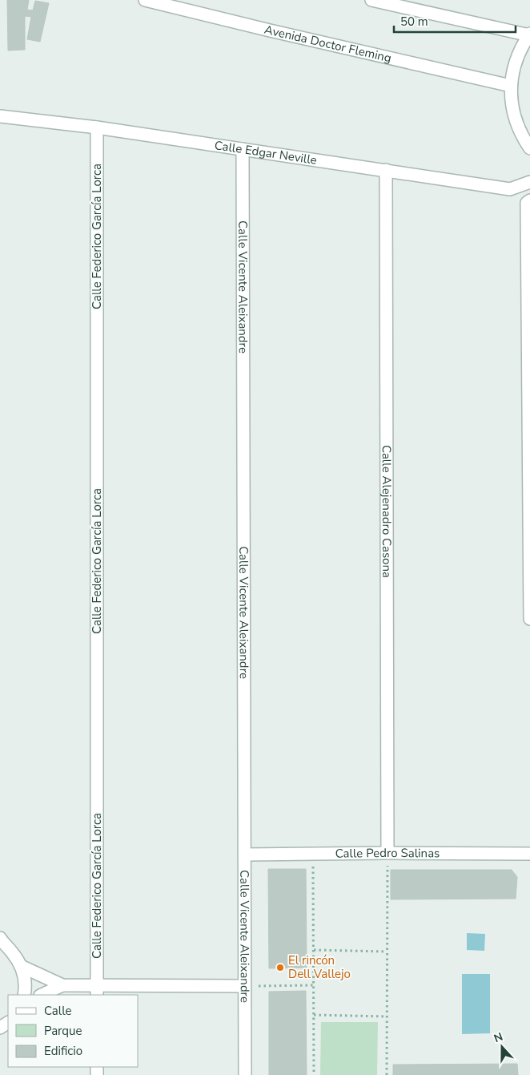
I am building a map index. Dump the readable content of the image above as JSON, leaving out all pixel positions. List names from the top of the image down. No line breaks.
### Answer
{"streets":{"street":["Avenida Doctor Fleming","Calle Edgar Neville","Calle Federico García Lorca","Calle Vicente Aleixandre","Calle Alejenadro Casona","Calle Pedro Salinas"]},"crossings":[["Calle Edgar Neville","Calle Federico García Lorca"],["Calle Edgar Neville","Calle Vicente Aleixandre"],["Calle Edgar Neville","Calle Alejenadro Casona"],["Calle Vicente Aleixandre","Calle Pedro Salinas"],["Calle Alejenadro Casona","Calle Pedro Salinas"]],"places":["El rincón Dell Vallejo"],"legend":["Calle","Parque","Edificio"],"scale_bar":"50 m","north":"top"}
